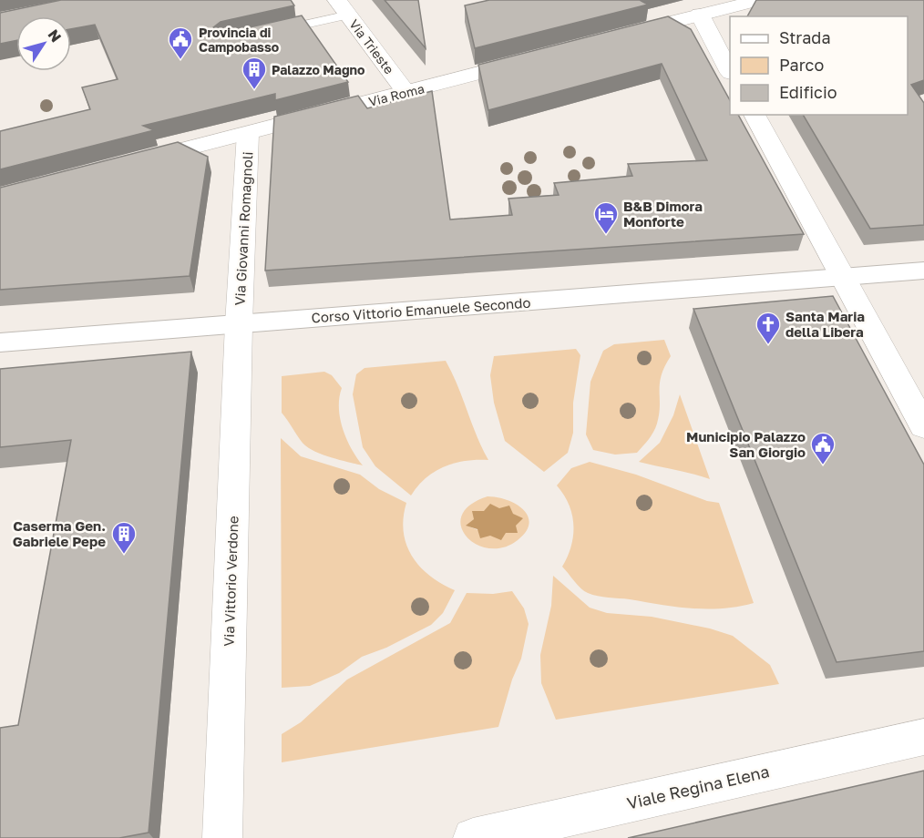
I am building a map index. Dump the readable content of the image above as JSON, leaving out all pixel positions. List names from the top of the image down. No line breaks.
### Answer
{"streets":{"street":["Via Trieste","Via Roma","Via Giovanni Romagnoli","Corso Vittorio Emanuele Secondo","Via Vittorio Verdone","Viale Regina Elena"]},"crossings":[["Via Trieste","Via Roma"],["Via Roma","Via Giovanni Romagnoli"],["Via Giovanni Romagnoli","Corso Vittorio Emanuele Secondo"],["Via Giovanni Romagnoli","Via Vittorio Verdone"],["Corso Vittorio Emanuele Secondo","Via Vittorio Verdone"]],"places":{"public building":["Provincia di Campobasso","Municipio Palazzo San Giorgio"],"building":["Palazzo Magno","Caserma Gen. Gabriele Pepe"],"hotel":["B&B Dimora Monforte"],"church":["Santa Maria della Libera"]},"legend":["Strada","Parco","Edificio"],"north":"top right"}
